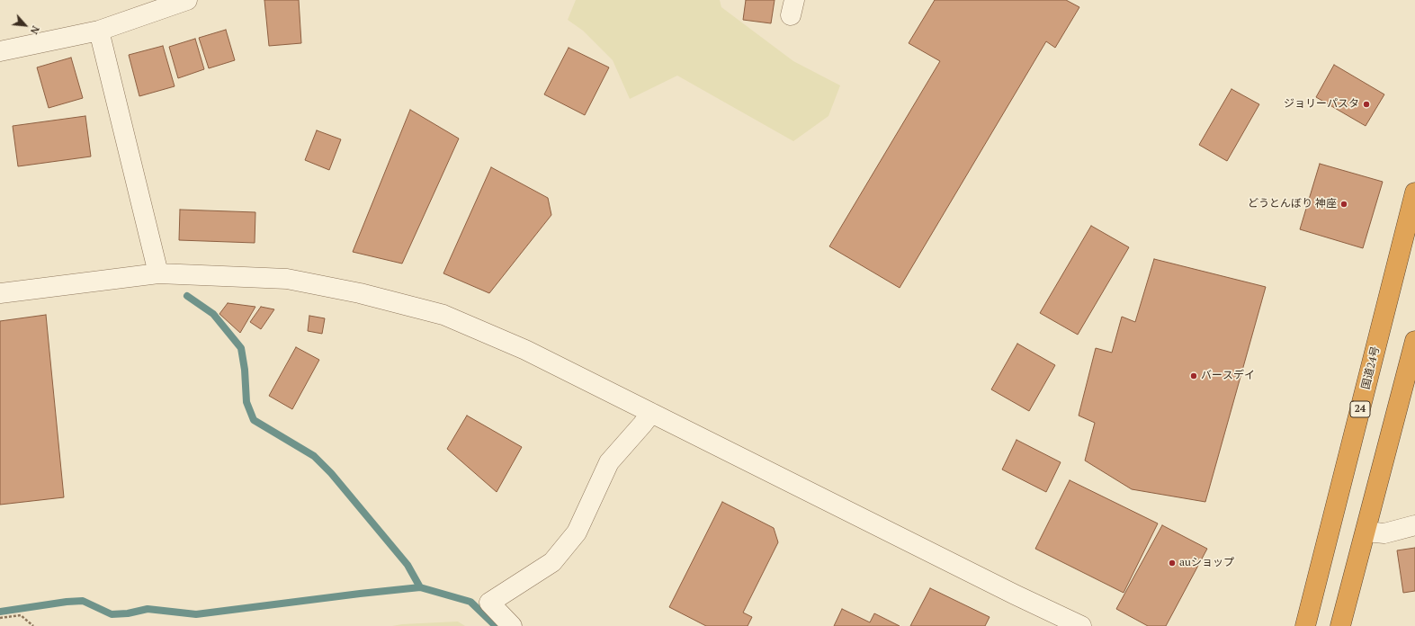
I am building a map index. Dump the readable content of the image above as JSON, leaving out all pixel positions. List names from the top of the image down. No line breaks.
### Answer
{"streets":{"highway":["国道24号","24"]},"places":["ジョリーパスタ","どうとんぼり 神座","バースデイ","auショップ"],"north":"bottom right"}
